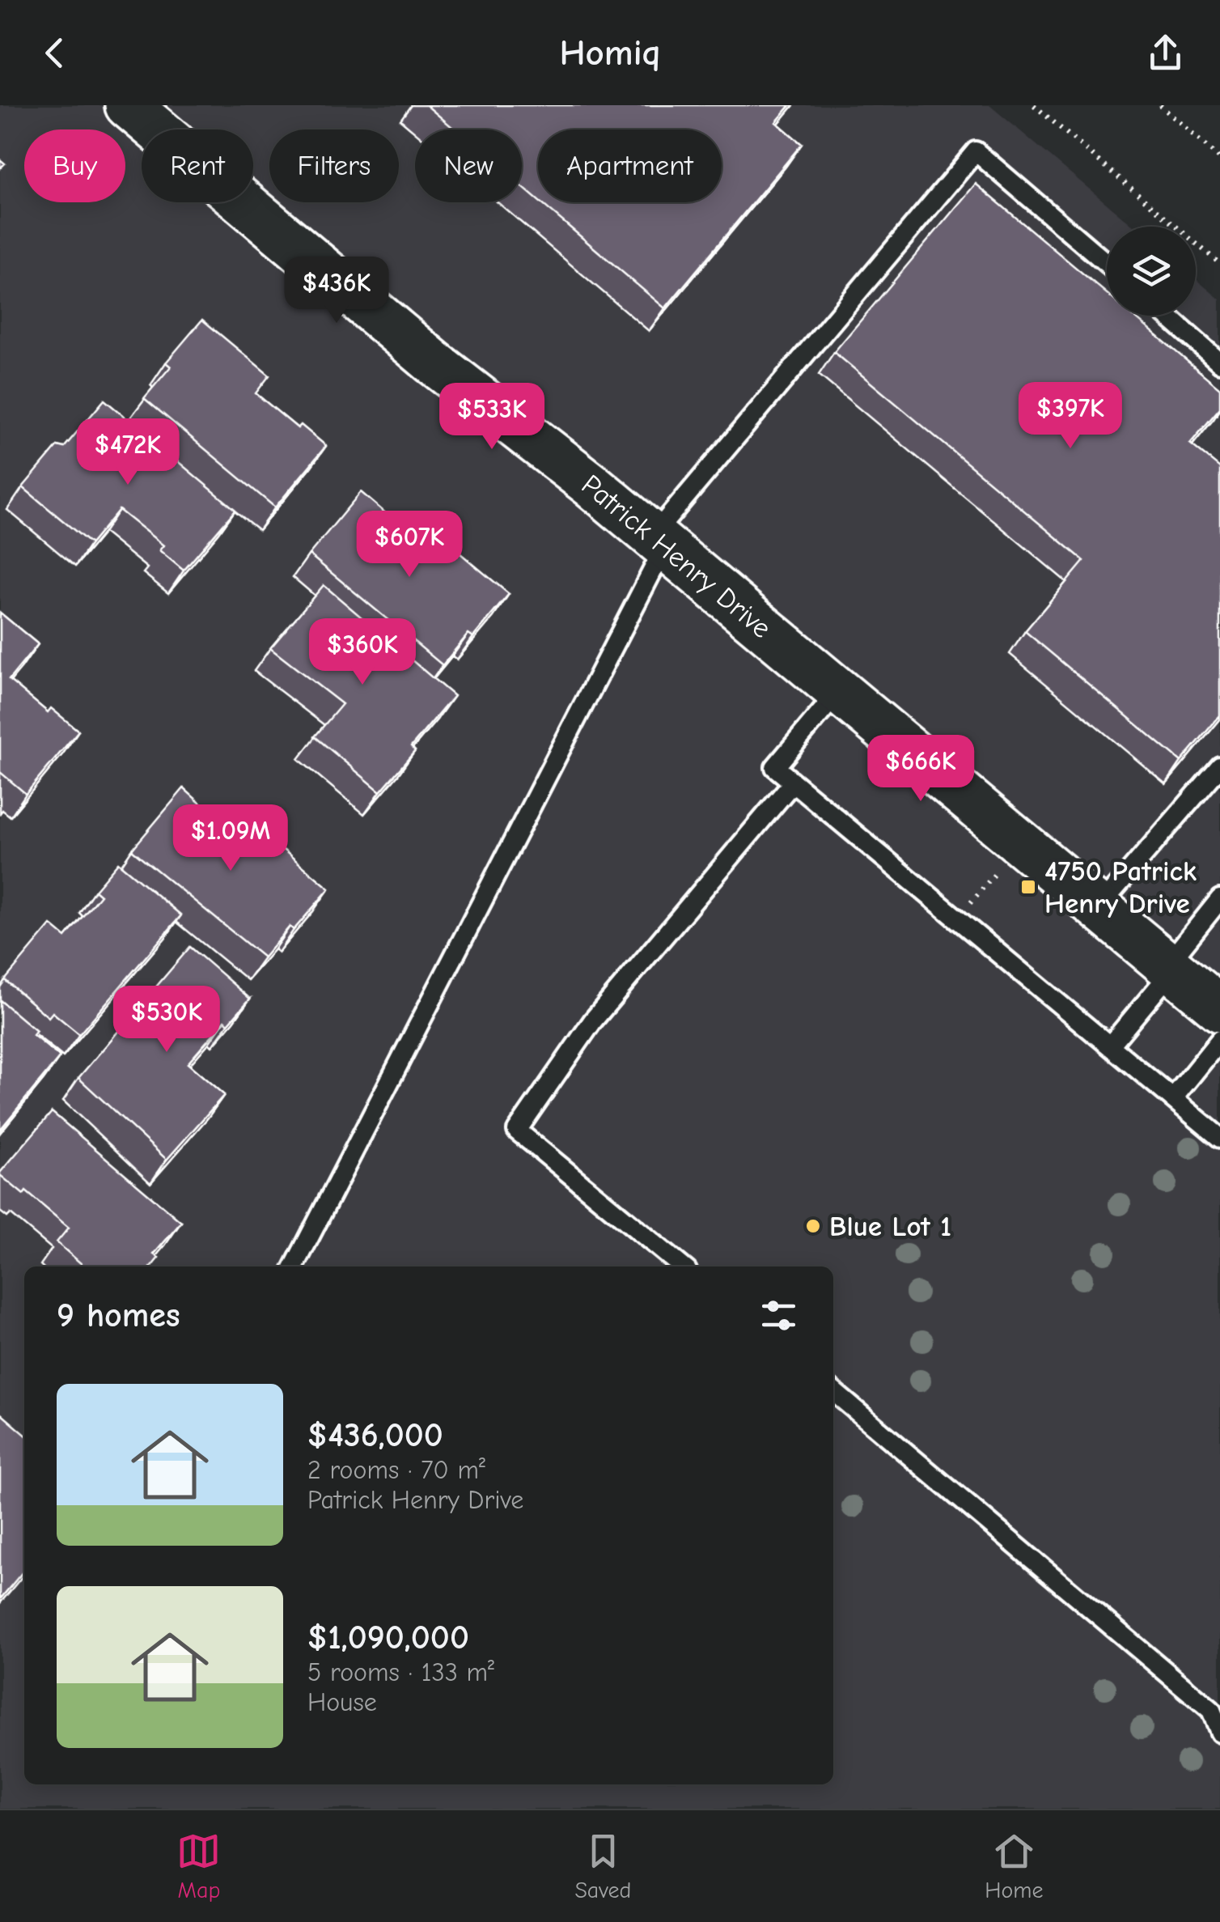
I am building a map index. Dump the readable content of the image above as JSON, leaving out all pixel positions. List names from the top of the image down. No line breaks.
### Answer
{"streets":{"street":["Patrick Henry Drive"]},"places":{"transit":["4750 Patrick Henry Drive"],"other":["Blue Lot 1"]},"page":{"header":"Homiq","chip":["Buy","Rent","Filters","New","Apartment"],"price":["$436K","$397K","$533K","$472K","$607K","$360K","$666K","$1.09M","$530K"],"heading":"9 homes","list":[{"name":"$436,000","note":"2 rooms · 70 m² · Patrick Henry Drive"},{"name":"$1,090,000","note":"5 rooms · 133 m² · House"}],"tabs":["Map","Saved","Home"]}}
